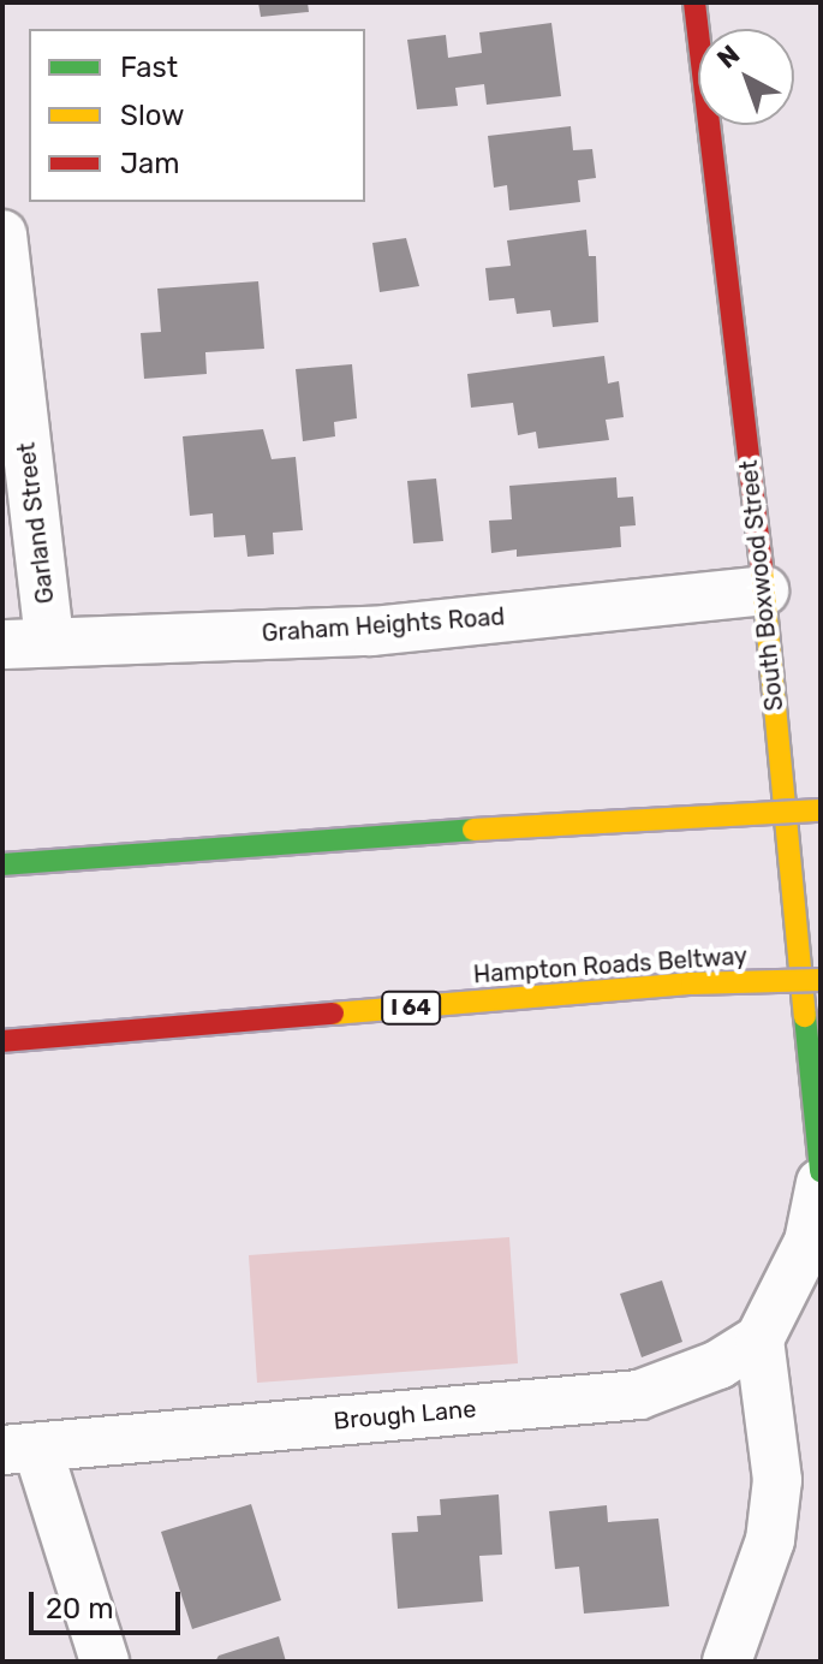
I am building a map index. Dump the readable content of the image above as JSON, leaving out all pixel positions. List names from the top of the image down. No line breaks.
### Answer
{"streets":{"main road":["South Boxwood Street","Hampton Roads Beltway","I 64"],"street":["Garland Street","Graham Heights Road","Brough Lane"]},"crossings":[["Garland Street","Graham Heights Road"],["South Boxwood Street","Graham Heights Road"]],"legend":["Fast","Slow","Jam"],"scale_bar":"20 m","north":"top left"}
